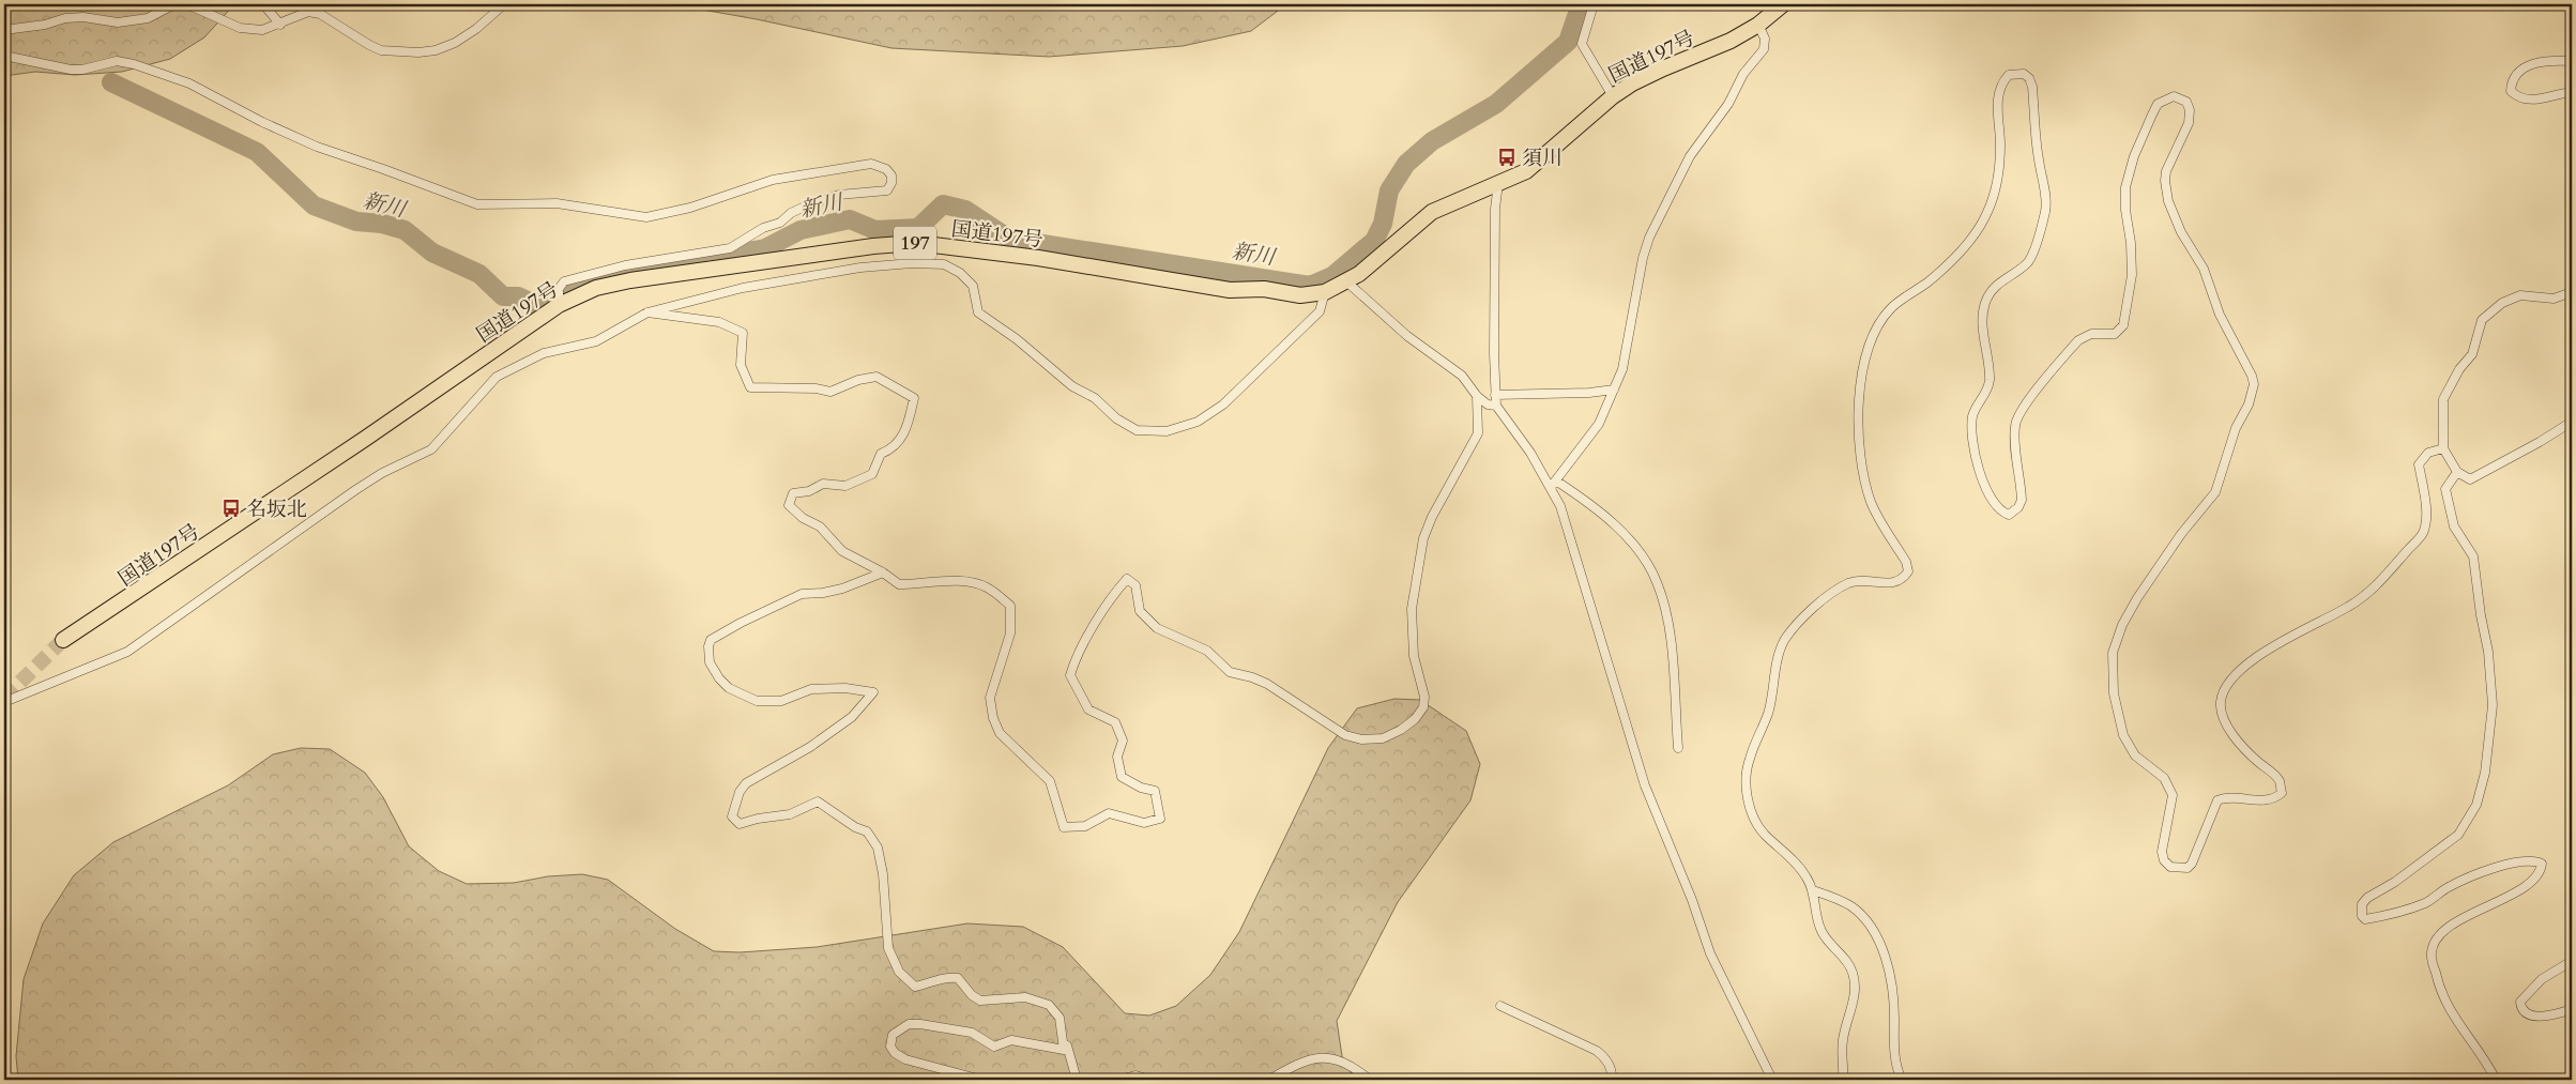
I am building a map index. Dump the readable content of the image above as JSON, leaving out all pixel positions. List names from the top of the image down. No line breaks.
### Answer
{"streets":{"highway":["国道197号","197"]},"water":["新川"],"places":{"bus stop":["須川","名坂北"]}}
